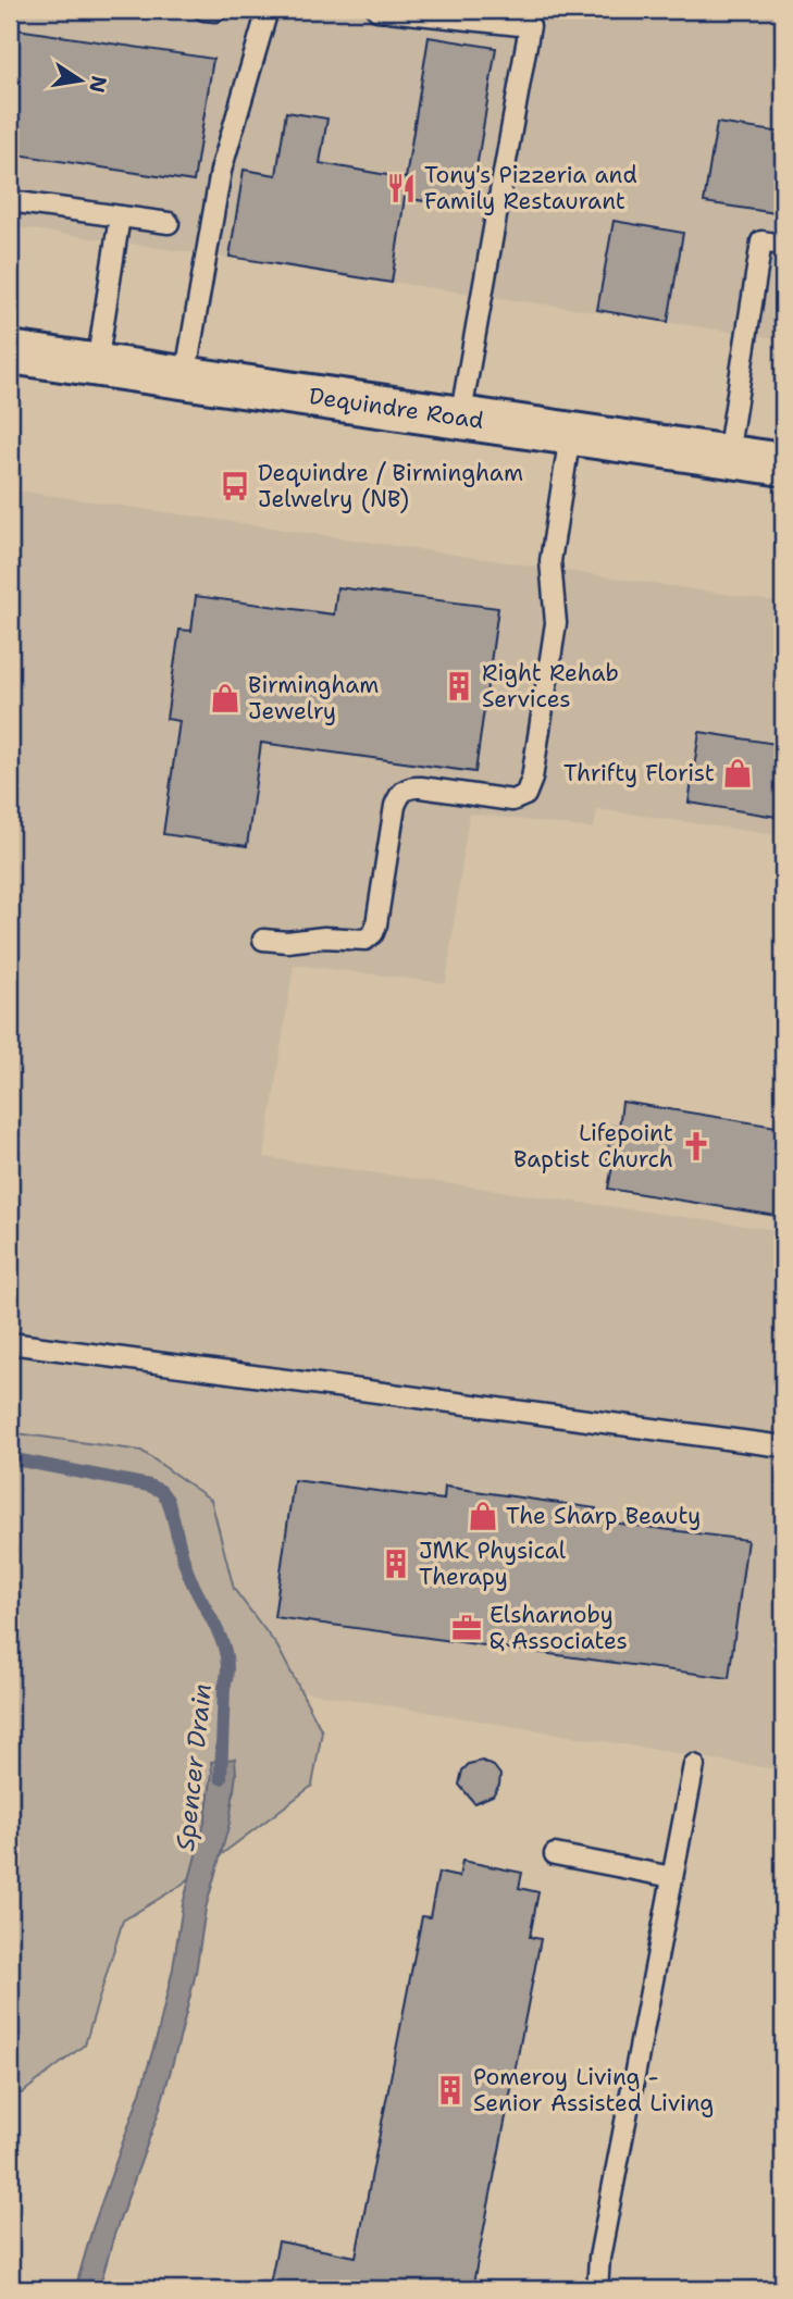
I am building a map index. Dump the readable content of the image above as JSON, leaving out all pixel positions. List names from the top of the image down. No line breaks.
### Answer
{"streets":{"main road":["Dequindre Road"]},"water":["Spencer Drain"],"places":{"restaurant":["Tony's Pizzeria and Family Restaurant"],"bus stop":["Dequindre / Birmingham Jelwelry (NB)"],"building":["Right Rehab Services","JMK Physical Therapy","Pomeroy Living - Senior Assisted Living"],"shop":["Birmingham Jewelry","Thrifty Florist","The Sharp Beauty"],"church":["Lifepoint Baptist Church"],"office":["Elsharnoby & Associates"]},"north":"right"}
